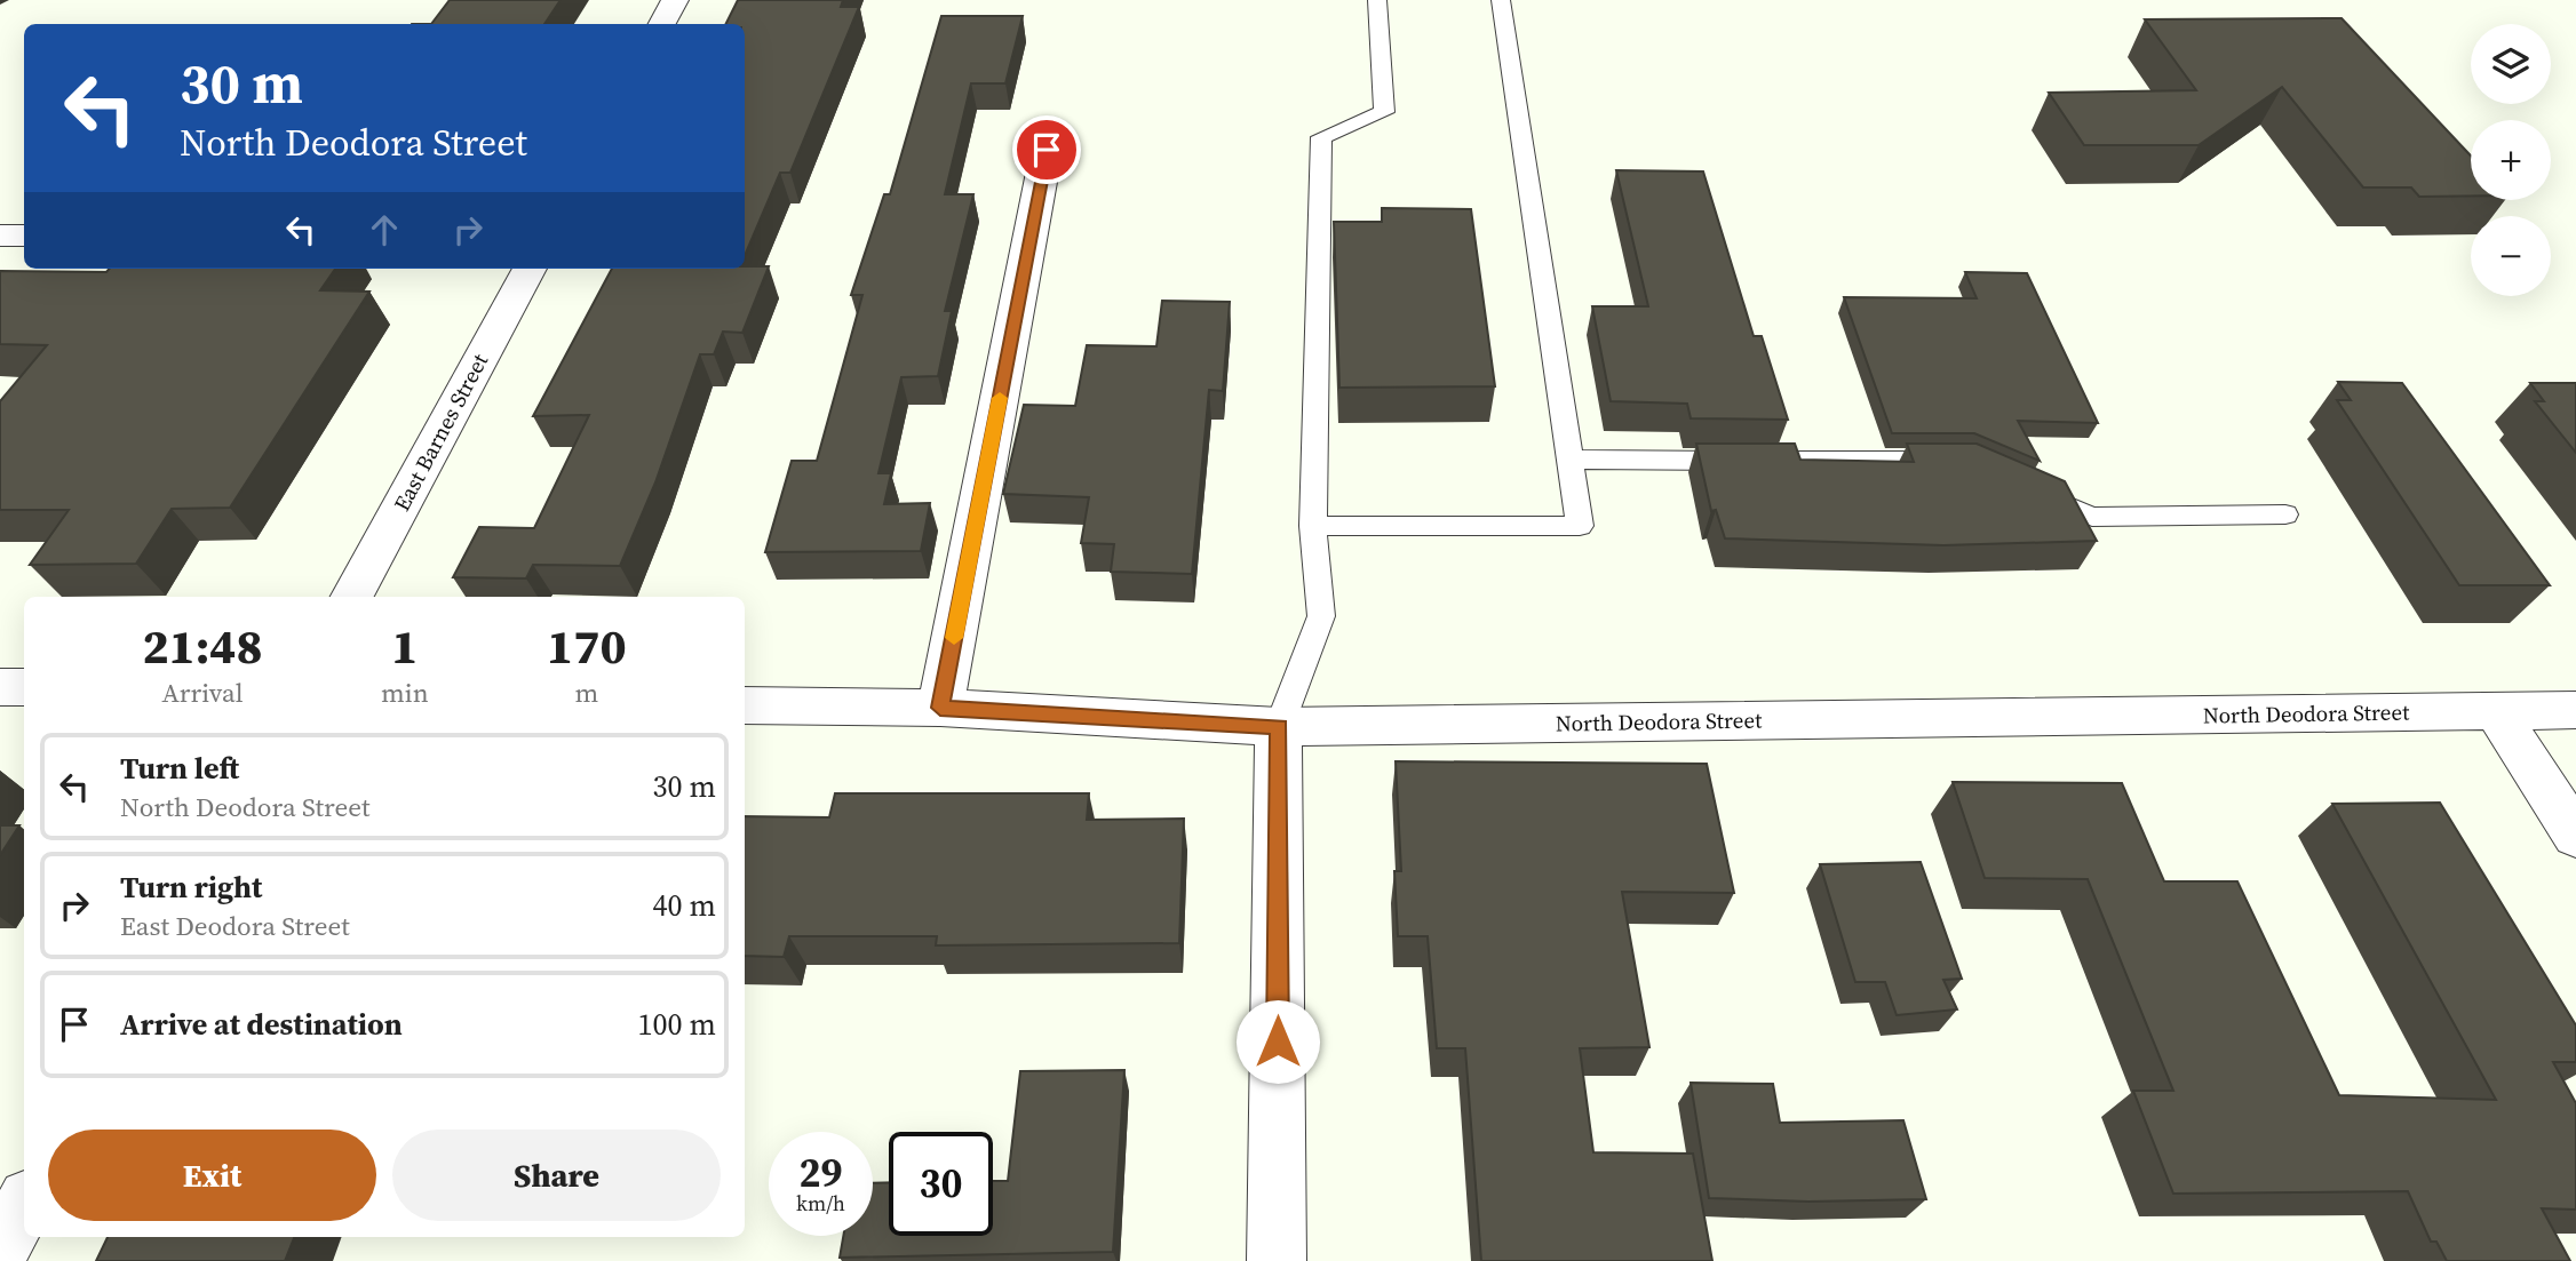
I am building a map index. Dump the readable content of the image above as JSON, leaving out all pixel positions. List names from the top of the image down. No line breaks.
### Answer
{"streets":{"street":["East Barnes Street","North Deodora Street"]},"page":{"map_buttons":["+","−"],"turn":["30 m","North Deodora Street"],"eta":["21:48","Arrival","1","min","170","m"],"list":[{"name":"Turn left","note":"North Deodora Street","value":"30 m"},{"name":"Turn right","note":"East Deodora Street","value":"40 m"},{"name":"Arrive at destination","value":"100 m"}],"buttons":["Exit","Share"],"speed":"29 km/h","limit":"30"}}
